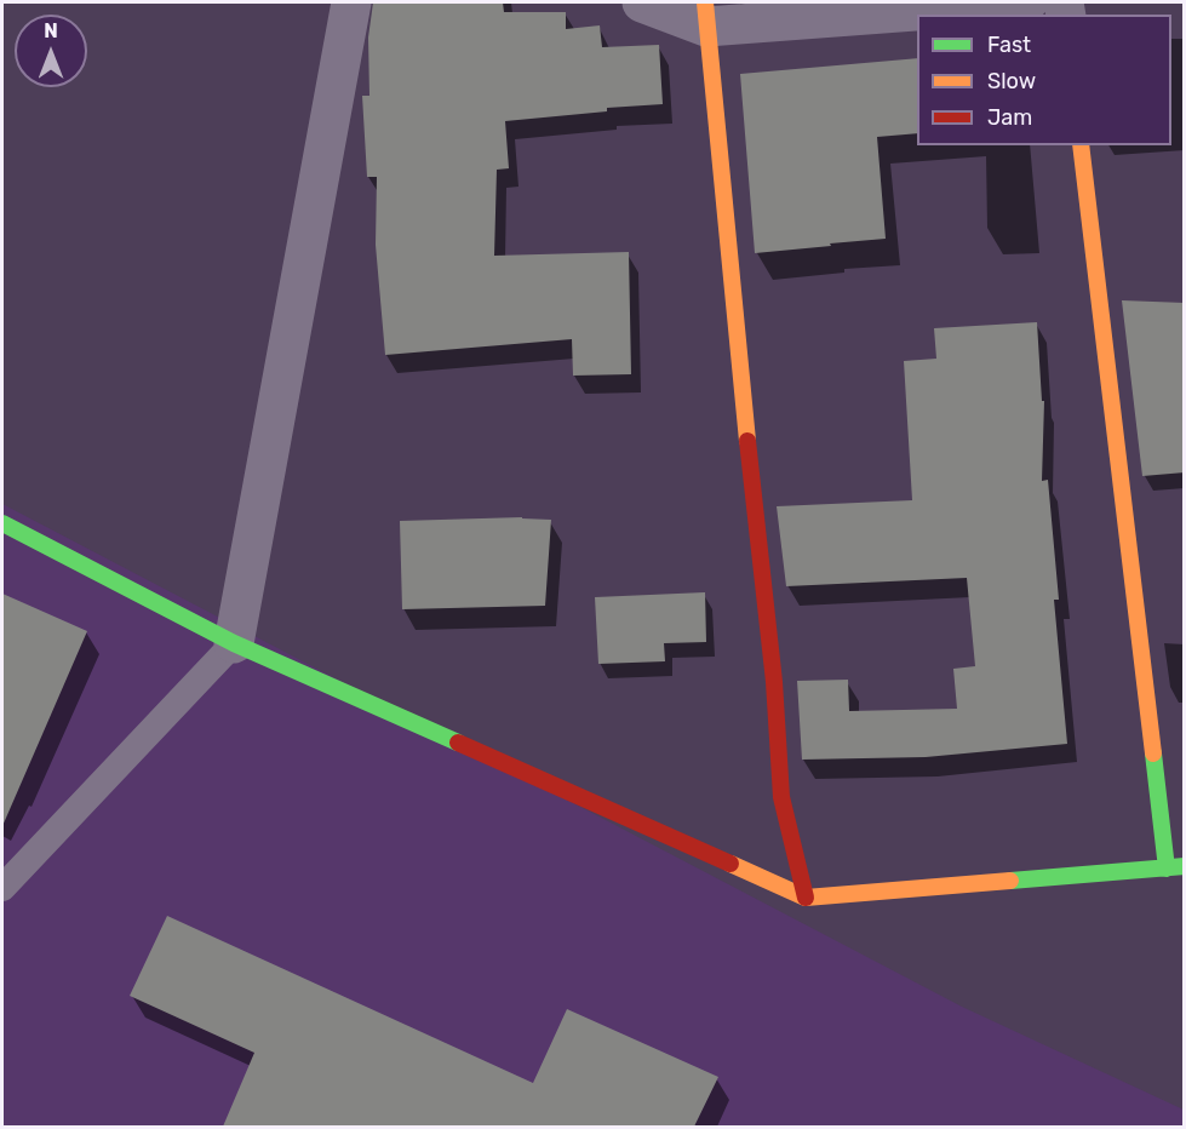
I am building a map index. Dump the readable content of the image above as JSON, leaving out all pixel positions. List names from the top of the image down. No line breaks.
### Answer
{"legend":["Fast","Slow","Jam"],"north":"top"}
